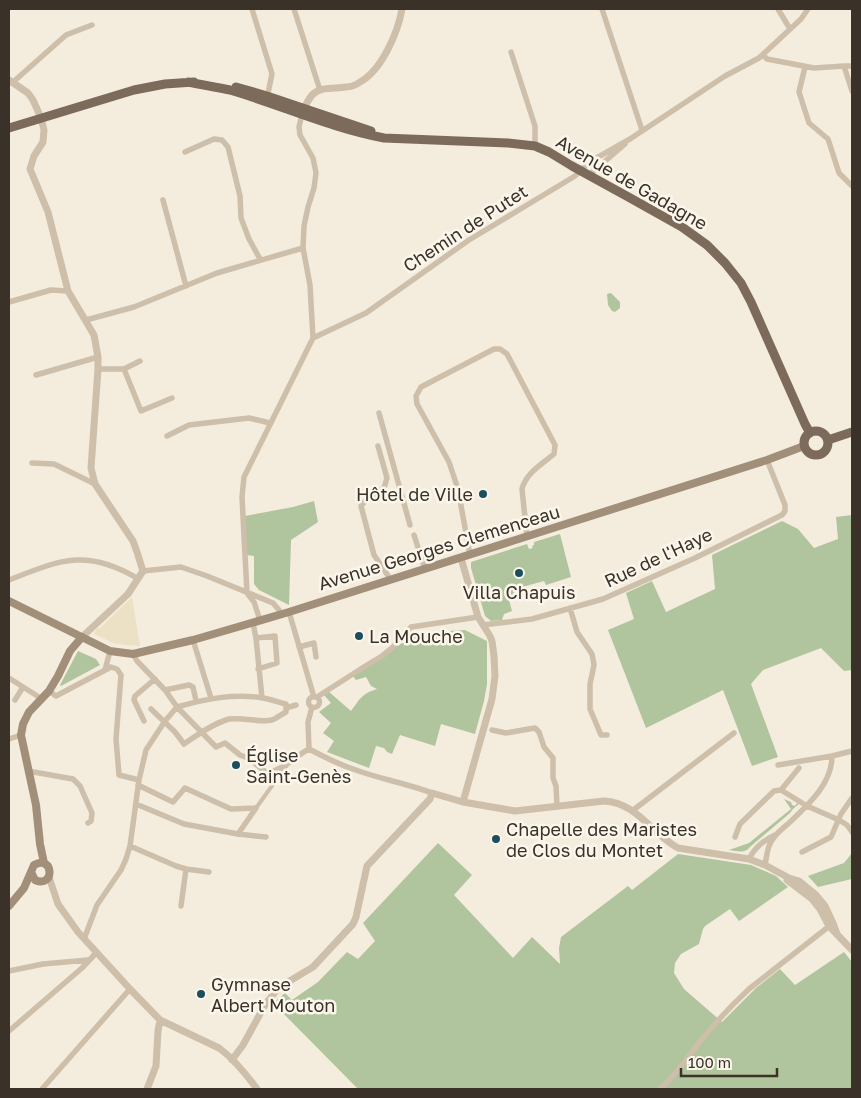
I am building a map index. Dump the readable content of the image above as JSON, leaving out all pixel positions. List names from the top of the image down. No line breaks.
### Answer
{"streets":{"main road":["Avenue de Gadagne","Avenue Georges Clemenceau"],"street":["Chemin de Putet","Rue de l'Haye"]},"crossings":[["Avenue de Gadagne","Chemin de Putet"],["Avenue de Gadagne","Avenue Georges Clemenceau"],["Avenue Georges Clemenceau","Rue de l'Haye"]],"places":["Hôtel de Ville","Villa Chapuis","La Mouche","Église Saint-Genès","Chapelle des Maristes de Clos du Montet","Gymnase Albert Mouton"],"scale_bar":"100 m"}
